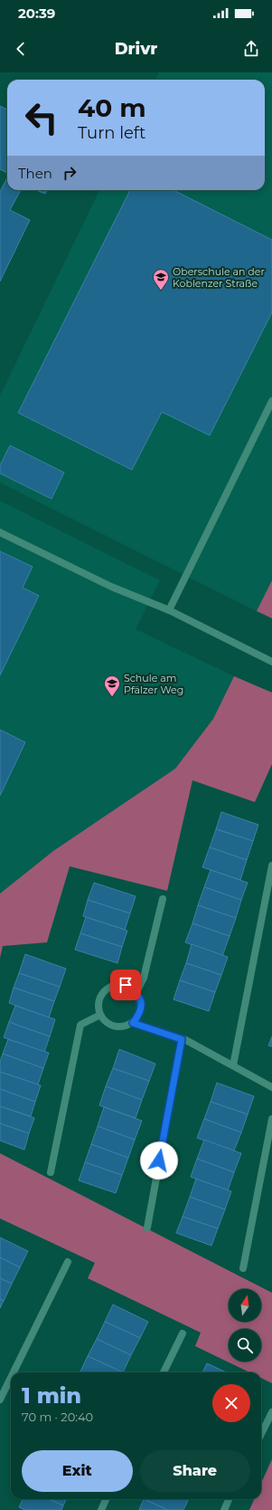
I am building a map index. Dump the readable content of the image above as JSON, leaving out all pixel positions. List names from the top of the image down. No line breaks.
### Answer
{"places":{"school or university":["Oberschule an der Koblenzer Straße","Schule am Pfälzer Weg"]},"north":"top","page":{"status":"20:39","header":"Drivr","turn":["40 m","Turn left"],"then":"Then","heading":["1 min","70 m · 20:40"],"buttons":["Exit","Share"]}}
